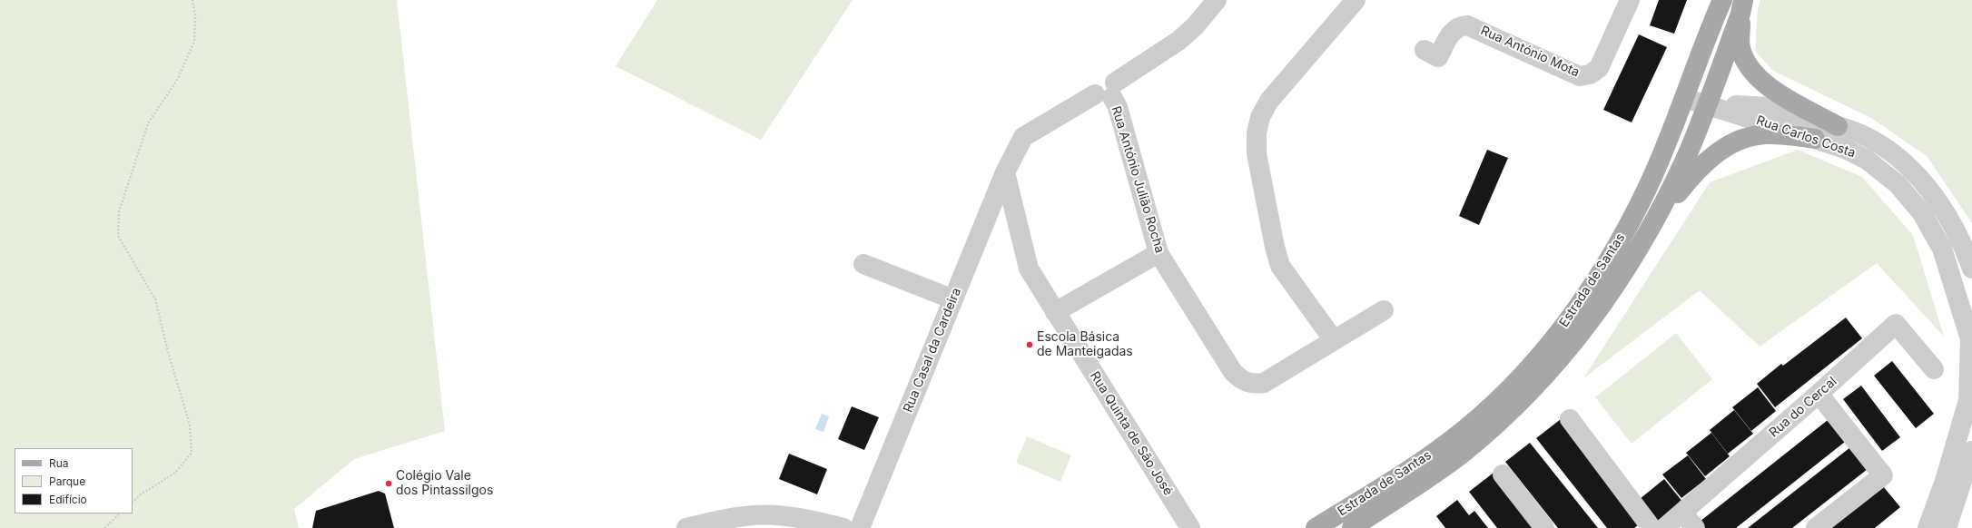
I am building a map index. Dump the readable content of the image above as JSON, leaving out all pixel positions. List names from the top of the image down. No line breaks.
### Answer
{"streets":{"main road":["Estrada de Santas"],"street":["Rua António Mota","Rua Carlos Costa","Rua António Julião Rocha","Rua Casal da Cardeira","Rua do Cercal","Rua Quinta de São José"]},"crossings":[["Rua Carlos Costa","Estrada de Santas"],["Rua Casal da Cardeira","Rua Quinta de São José"]],"places":["Escola Básica de Manteigadas","Colégio Vale dos Pintassilgos"],"legend":["Rua","Parque","Edifício"]}
